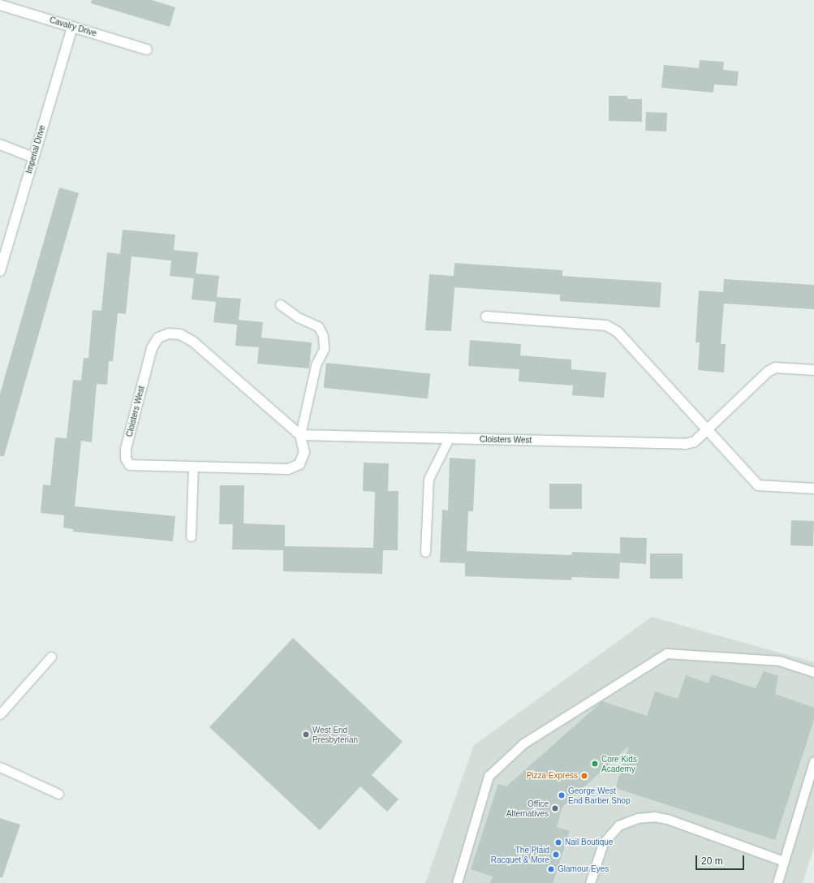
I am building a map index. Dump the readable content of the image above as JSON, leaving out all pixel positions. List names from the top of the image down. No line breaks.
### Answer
{"streets":{"street":["Cavalry Drive","Imperial Drive","Cloisters West"]},"crossings":[["Cavalry Drive","Imperial Drive"]],"places":["West End Presbyterian","Core Kids Academy","Pizza Express","George West End Barber Shop","Office Alternatives","Nail Boutique","The Plaid Racquet & More","Glamour Eyes"],"scale_bar":"20 m"}
